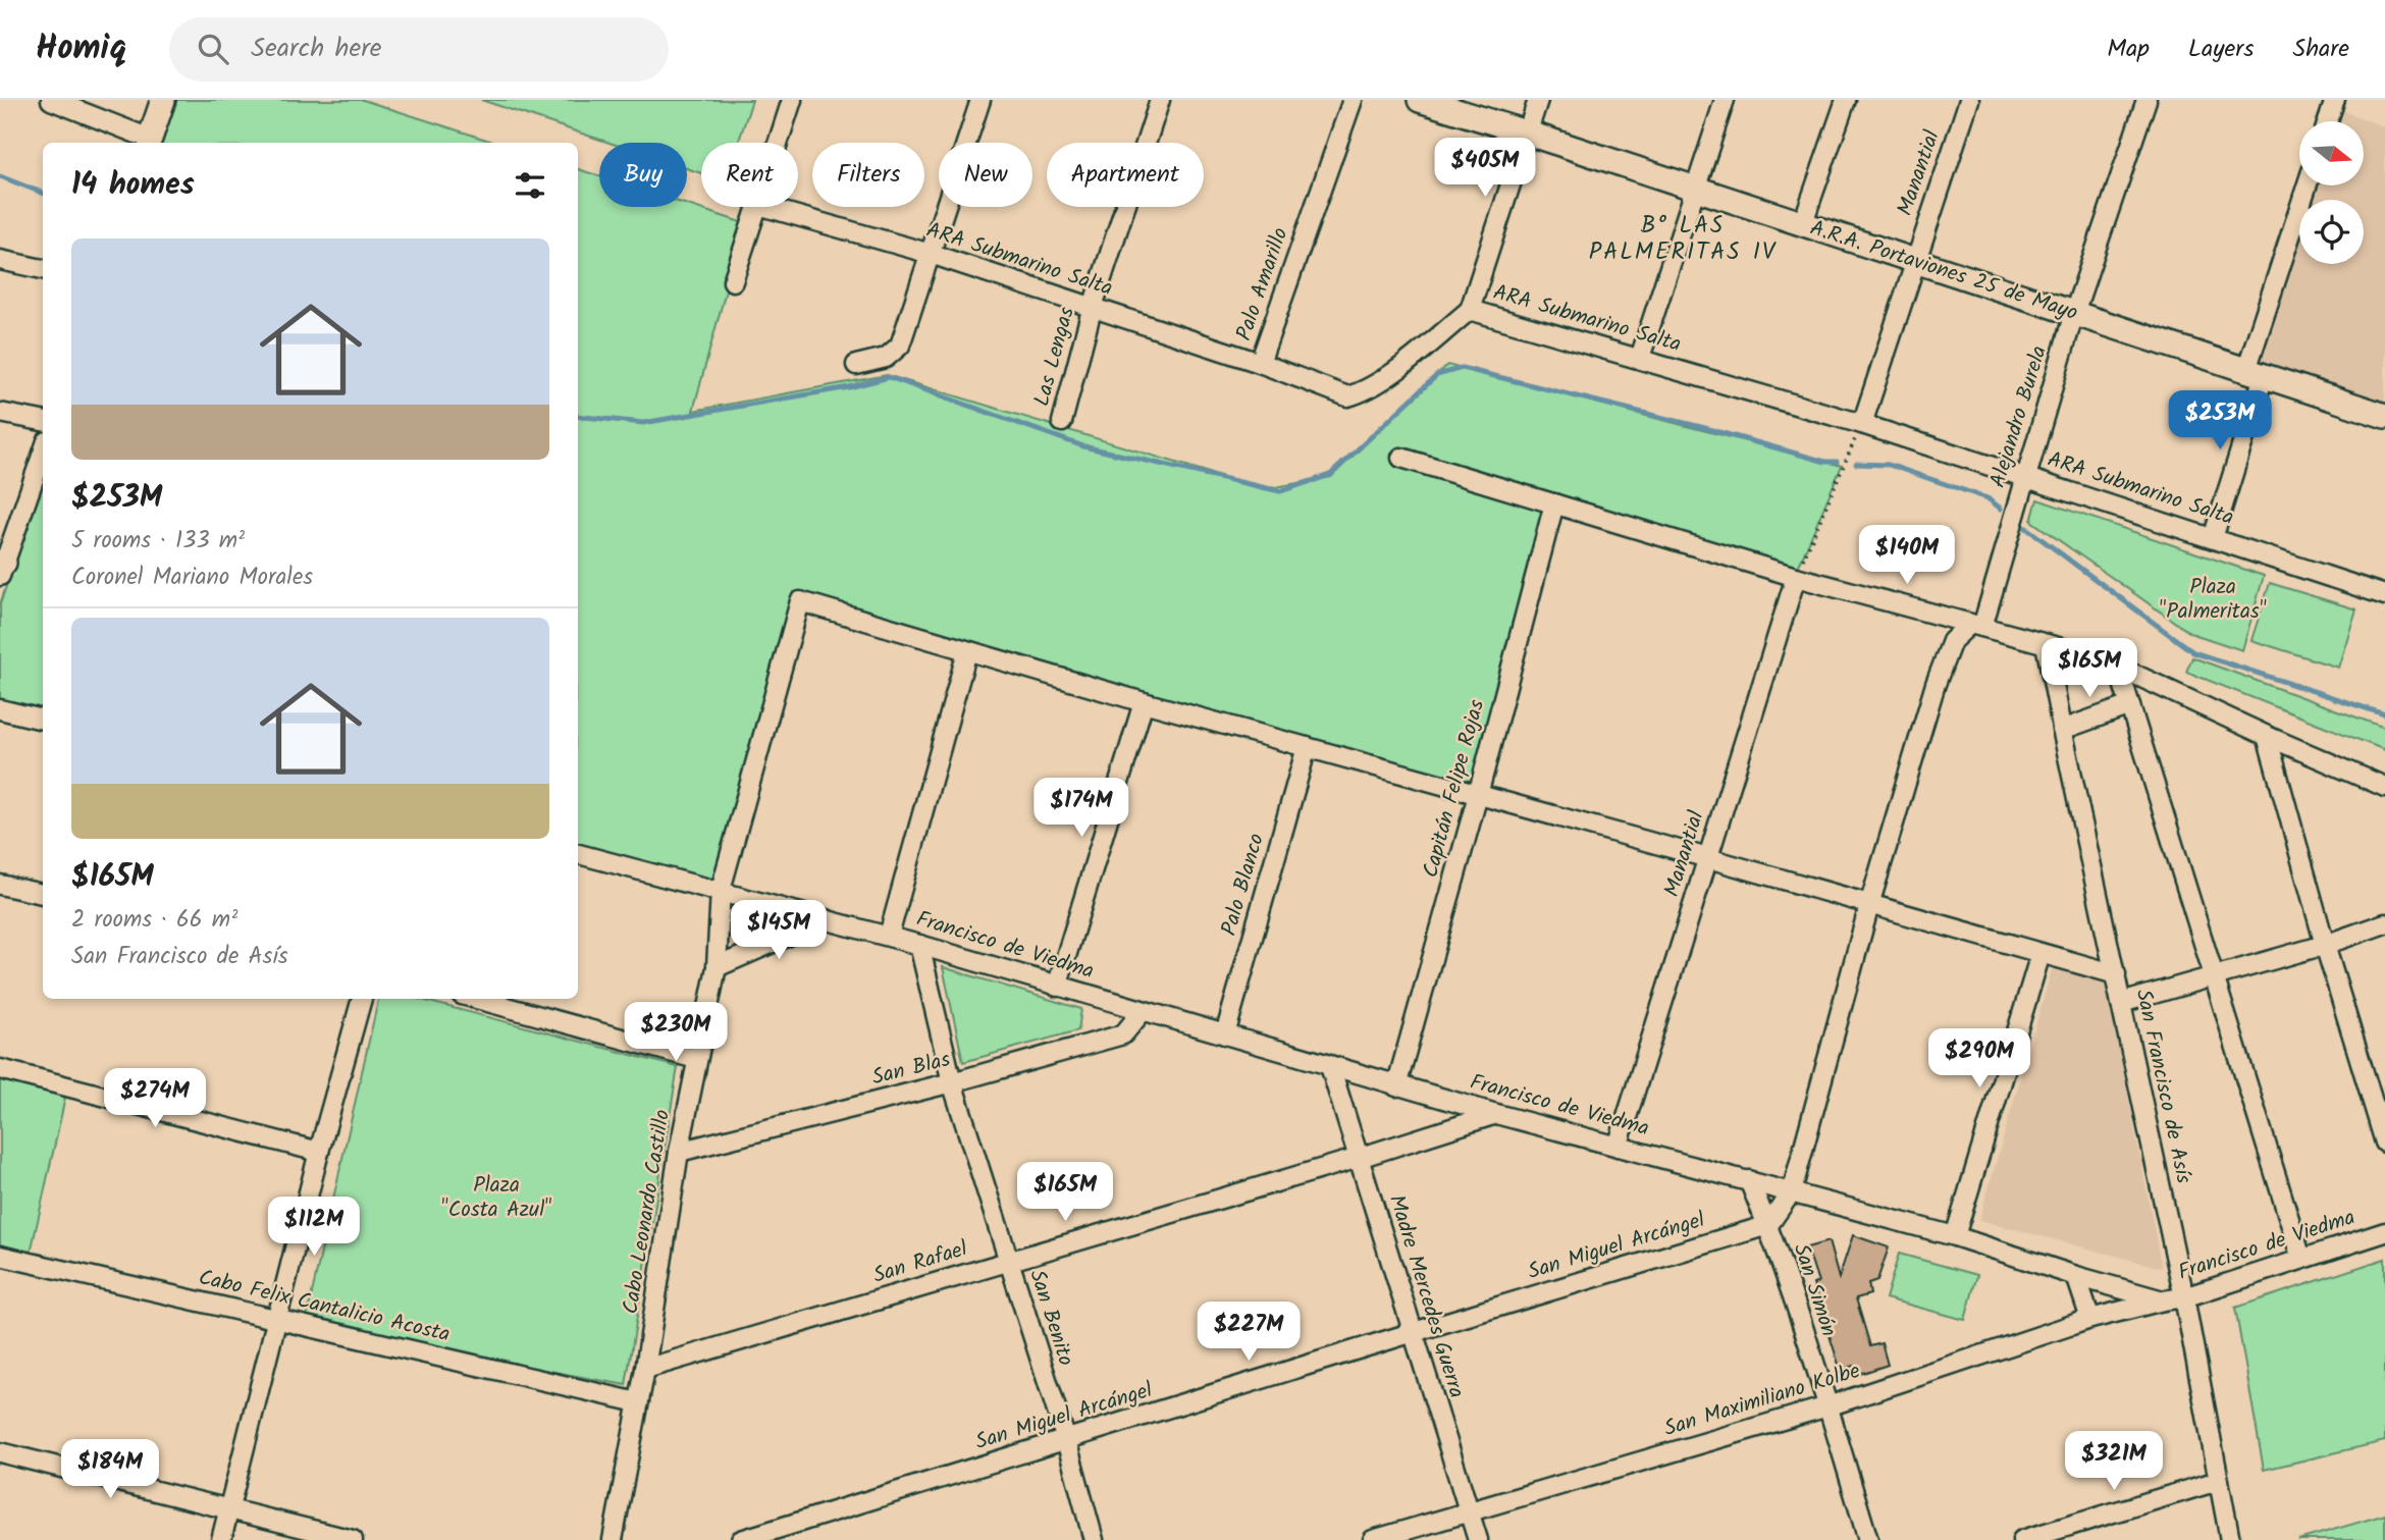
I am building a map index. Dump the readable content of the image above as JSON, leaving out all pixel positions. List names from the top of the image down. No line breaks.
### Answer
{"streets":{"street":["Manantial","ARA Submarino Salta","A.R.A. Portaviones 25 de Mayo","Palo Amarillo","Las Lengas","Alejandro Burela","Capitán Felipe Rojas","Palo Blanco","Francisco de Viedma","San Blas","San Francisco de Asís","Cabo Leonardo Castillo","San Miguel Arcángel","San Rafael","San Simón","Madre Mercedes Guerra","Cabo Felix Cantalicio Acosta","San Benito","San Maximiliano Kolbe"]},"crossings":[["Manantial","ARA Submarino Salta"],["Manantial","A.R.A. Portaviones 25 de Mayo"],["Manantial","Francisco de Viedma"],["ARA Submarino Salta","Palo Amarillo"],["ARA Submarino Salta","Las Lengas"],["ARA Submarino Salta","Alejandro Burela"],["A.R.A. Portaviones 25 de Mayo","Alejandro Burela"],["Capitán Felipe Rojas","Francisco de Viedma"],["Palo Blanco","Francisco de Viedma"],["Francisco de Viedma","San Blas"],["Francisco de Viedma","San Francisco de Asís"],["Francisco de Viedma","Cabo Leonardo Castillo"],["Francisco de Viedma","San Rafael"],["Francisco de Viedma","San Simón"],["Francisco de Viedma","Madre Mercedes Guerra"],["Francisco de Viedma","San Benito"],["Francisco de Viedma","San Maximiliano Kolbe"],["San Blas","Cabo Leonardo Castillo"],["San Blas","San Benito"],["Cabo Leonardo Castillo","San Rafael"],["Cabo Leonardo Castillo","Cabo Felix Cantalicio Acosta"],["San Miguel Arcángel","San Simón"],["San Miguel Arcángel","Madre Mercedes Guerra"],["San Miguel Arcángel","San Benito"],["San Rafael","Madre Mercedes Guerra"],["San Rafael","San Benito"],["San Simón","San Maximiliano Kolbe"],["Madre Mercedes Guerra","San Maximiliano Kolbe"]],"districts":["B° LAS PALMERITAS IV"],"parks":["Plaza \"Palmeritas\"","Plaza \"Costa Azul\""],"north":"right","page":{"header":"Homiq","search":"Search here","nav":["Map","Layers","Share"],"price":["$405M","$253M","$140M","$165M","$174M","$145M","$230M","$290M","$274M","$165M","$112M","$227M","$321M","$184M"],"chip":["Buy","Rent","Filters","New","Apartment"],"heading":"14 homes","list":[{"name":"$253M","note":"5 rooms · 133 m² · Coronel Mariano Morales"},{"name":"$165M","note":"2 rooms · 66 m² · San Francisco de Asís"}]}}
